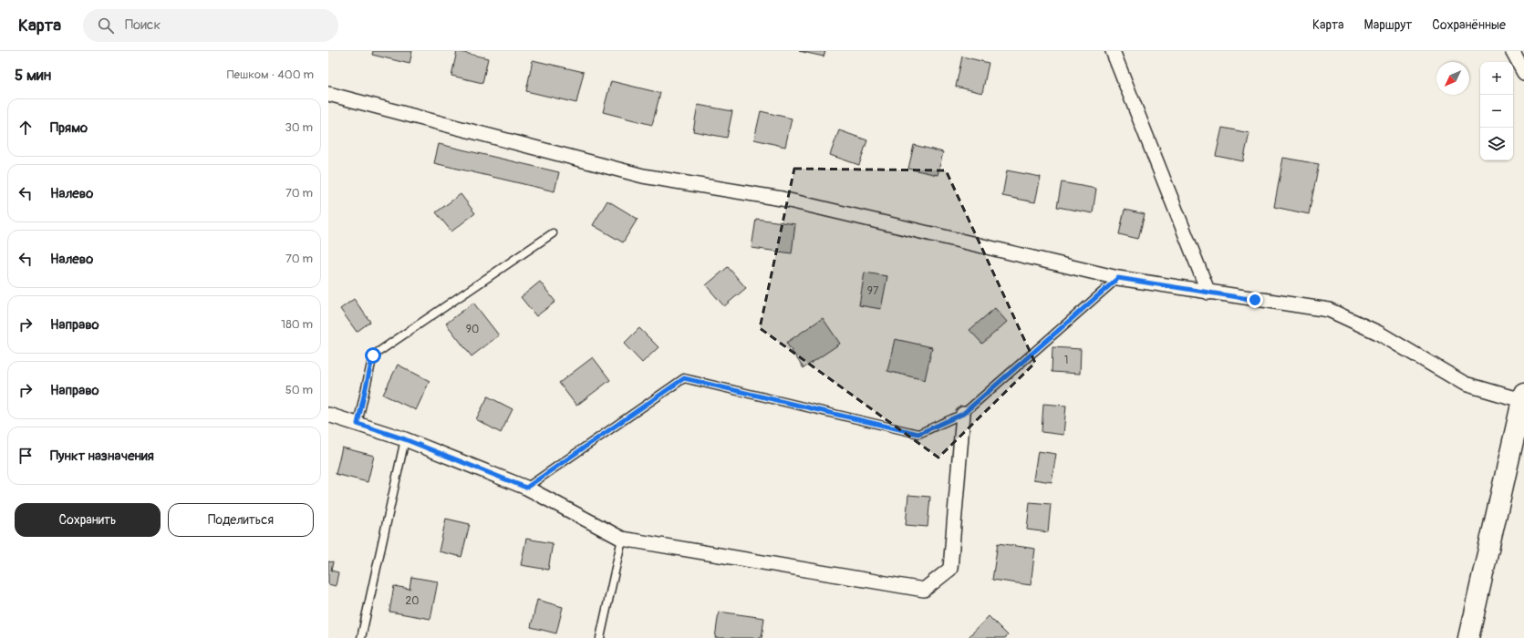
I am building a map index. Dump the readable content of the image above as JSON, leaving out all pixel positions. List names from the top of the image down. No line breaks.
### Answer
{"house_numbers":["97","90","1","20"],"north":"bottom left","page":{"header":"Карта","search":"Поиск","nav":["Карта","Маршрут","Сохранённые"],"heading":["5 мин","Пешком · 400 m"],"map_buttons":["+","−"],"list":[["Прямо","30 m"],["Налево","70 m"],["Налево","70 m"],["Направо","180 m"],["Направо","50 m"],"Пункт назначения"],"buttons":["Сохранить","Поделиться"]}}
